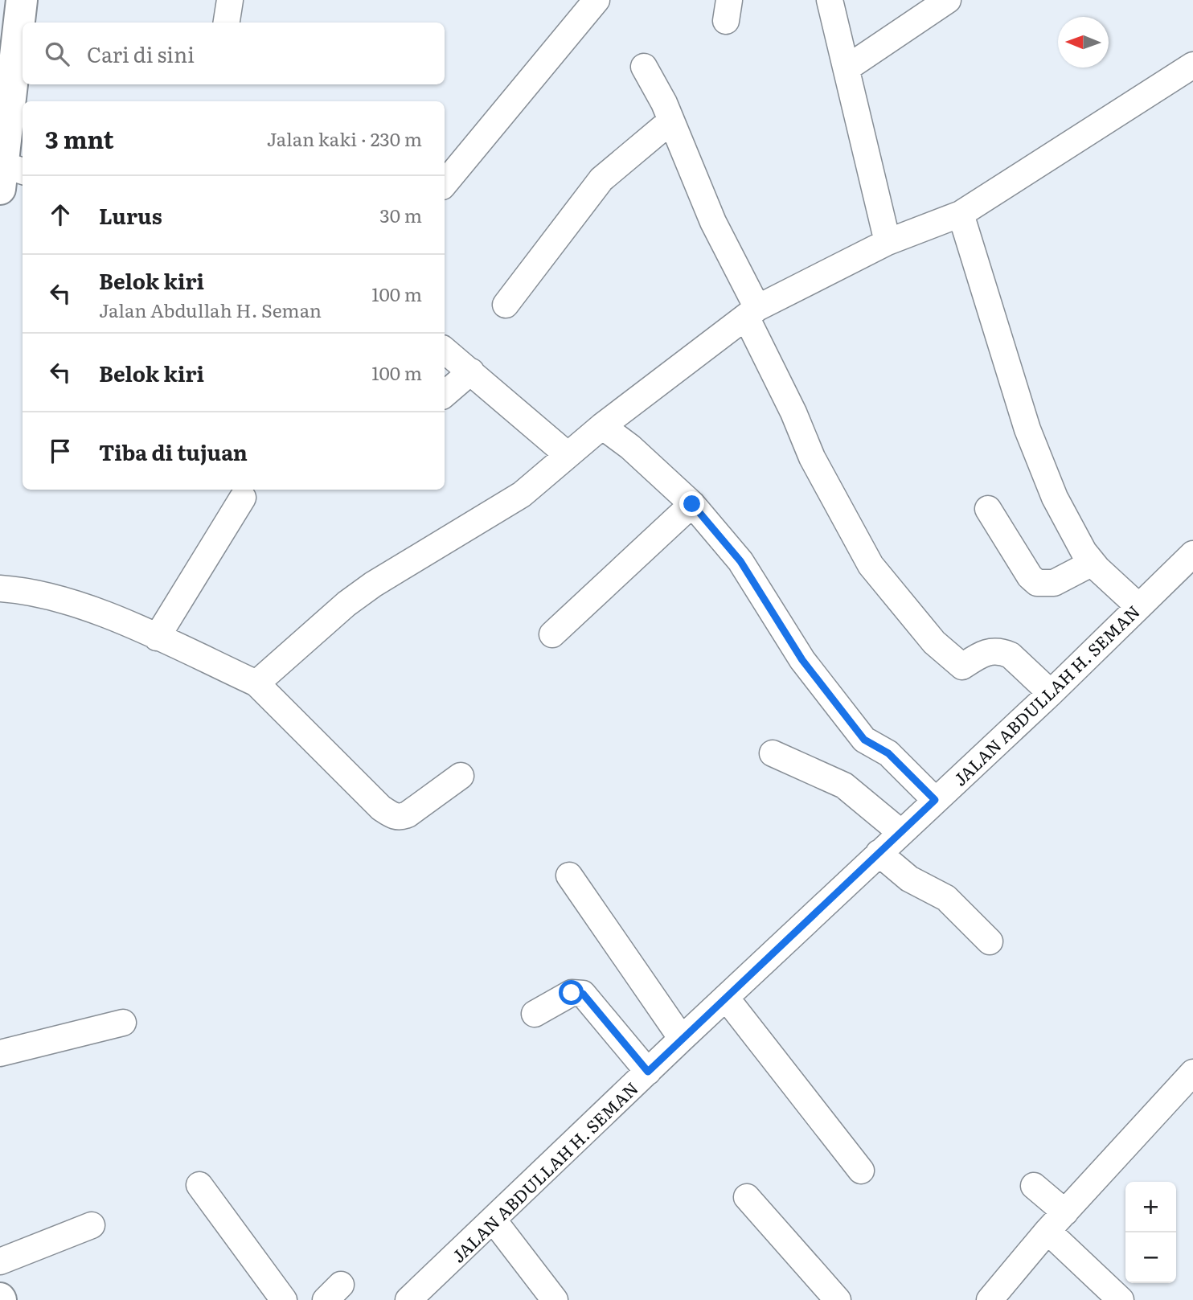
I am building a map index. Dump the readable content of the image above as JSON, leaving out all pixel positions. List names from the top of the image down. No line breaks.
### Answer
{"streets":{"street":["JALAN ABDULLAH H. SEMAN"]},"north":"left","page":{"search":"Cari di sini","heading":["3 mnt","Jalan kaki · 230 m"],"list":[["Lurus","30 m"],["Belok kiri","Jalan Abdullah H. Seman","100 m"],["Belok kiri","100 m"],"Tiba di tujuan"],"map_buttons":["+","−"]}}
